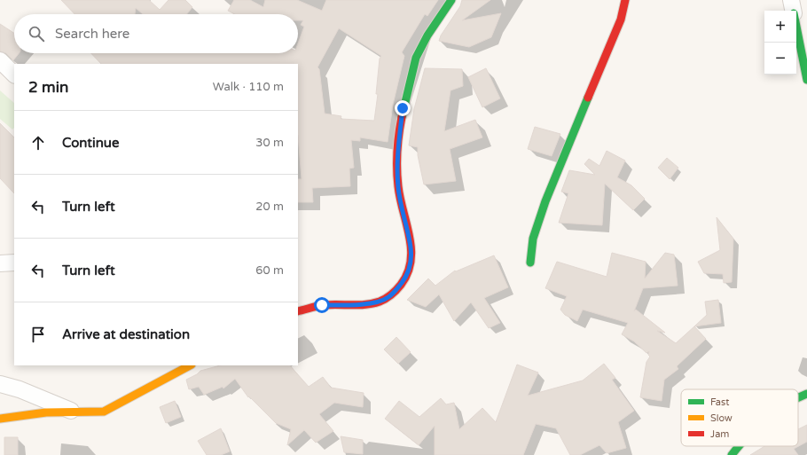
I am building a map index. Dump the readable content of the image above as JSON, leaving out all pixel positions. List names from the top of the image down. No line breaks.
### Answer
{"legend":["Fast","Slow","Jam"],"page":{"map_buttons":["+","−"],"search":"Search here","heading":["2 min","Walk · 110 m"],"list":[["Continue","30 m"],["Turn left","20 m"],["Turn left","60 m"],"Arrive at destination"]}}
